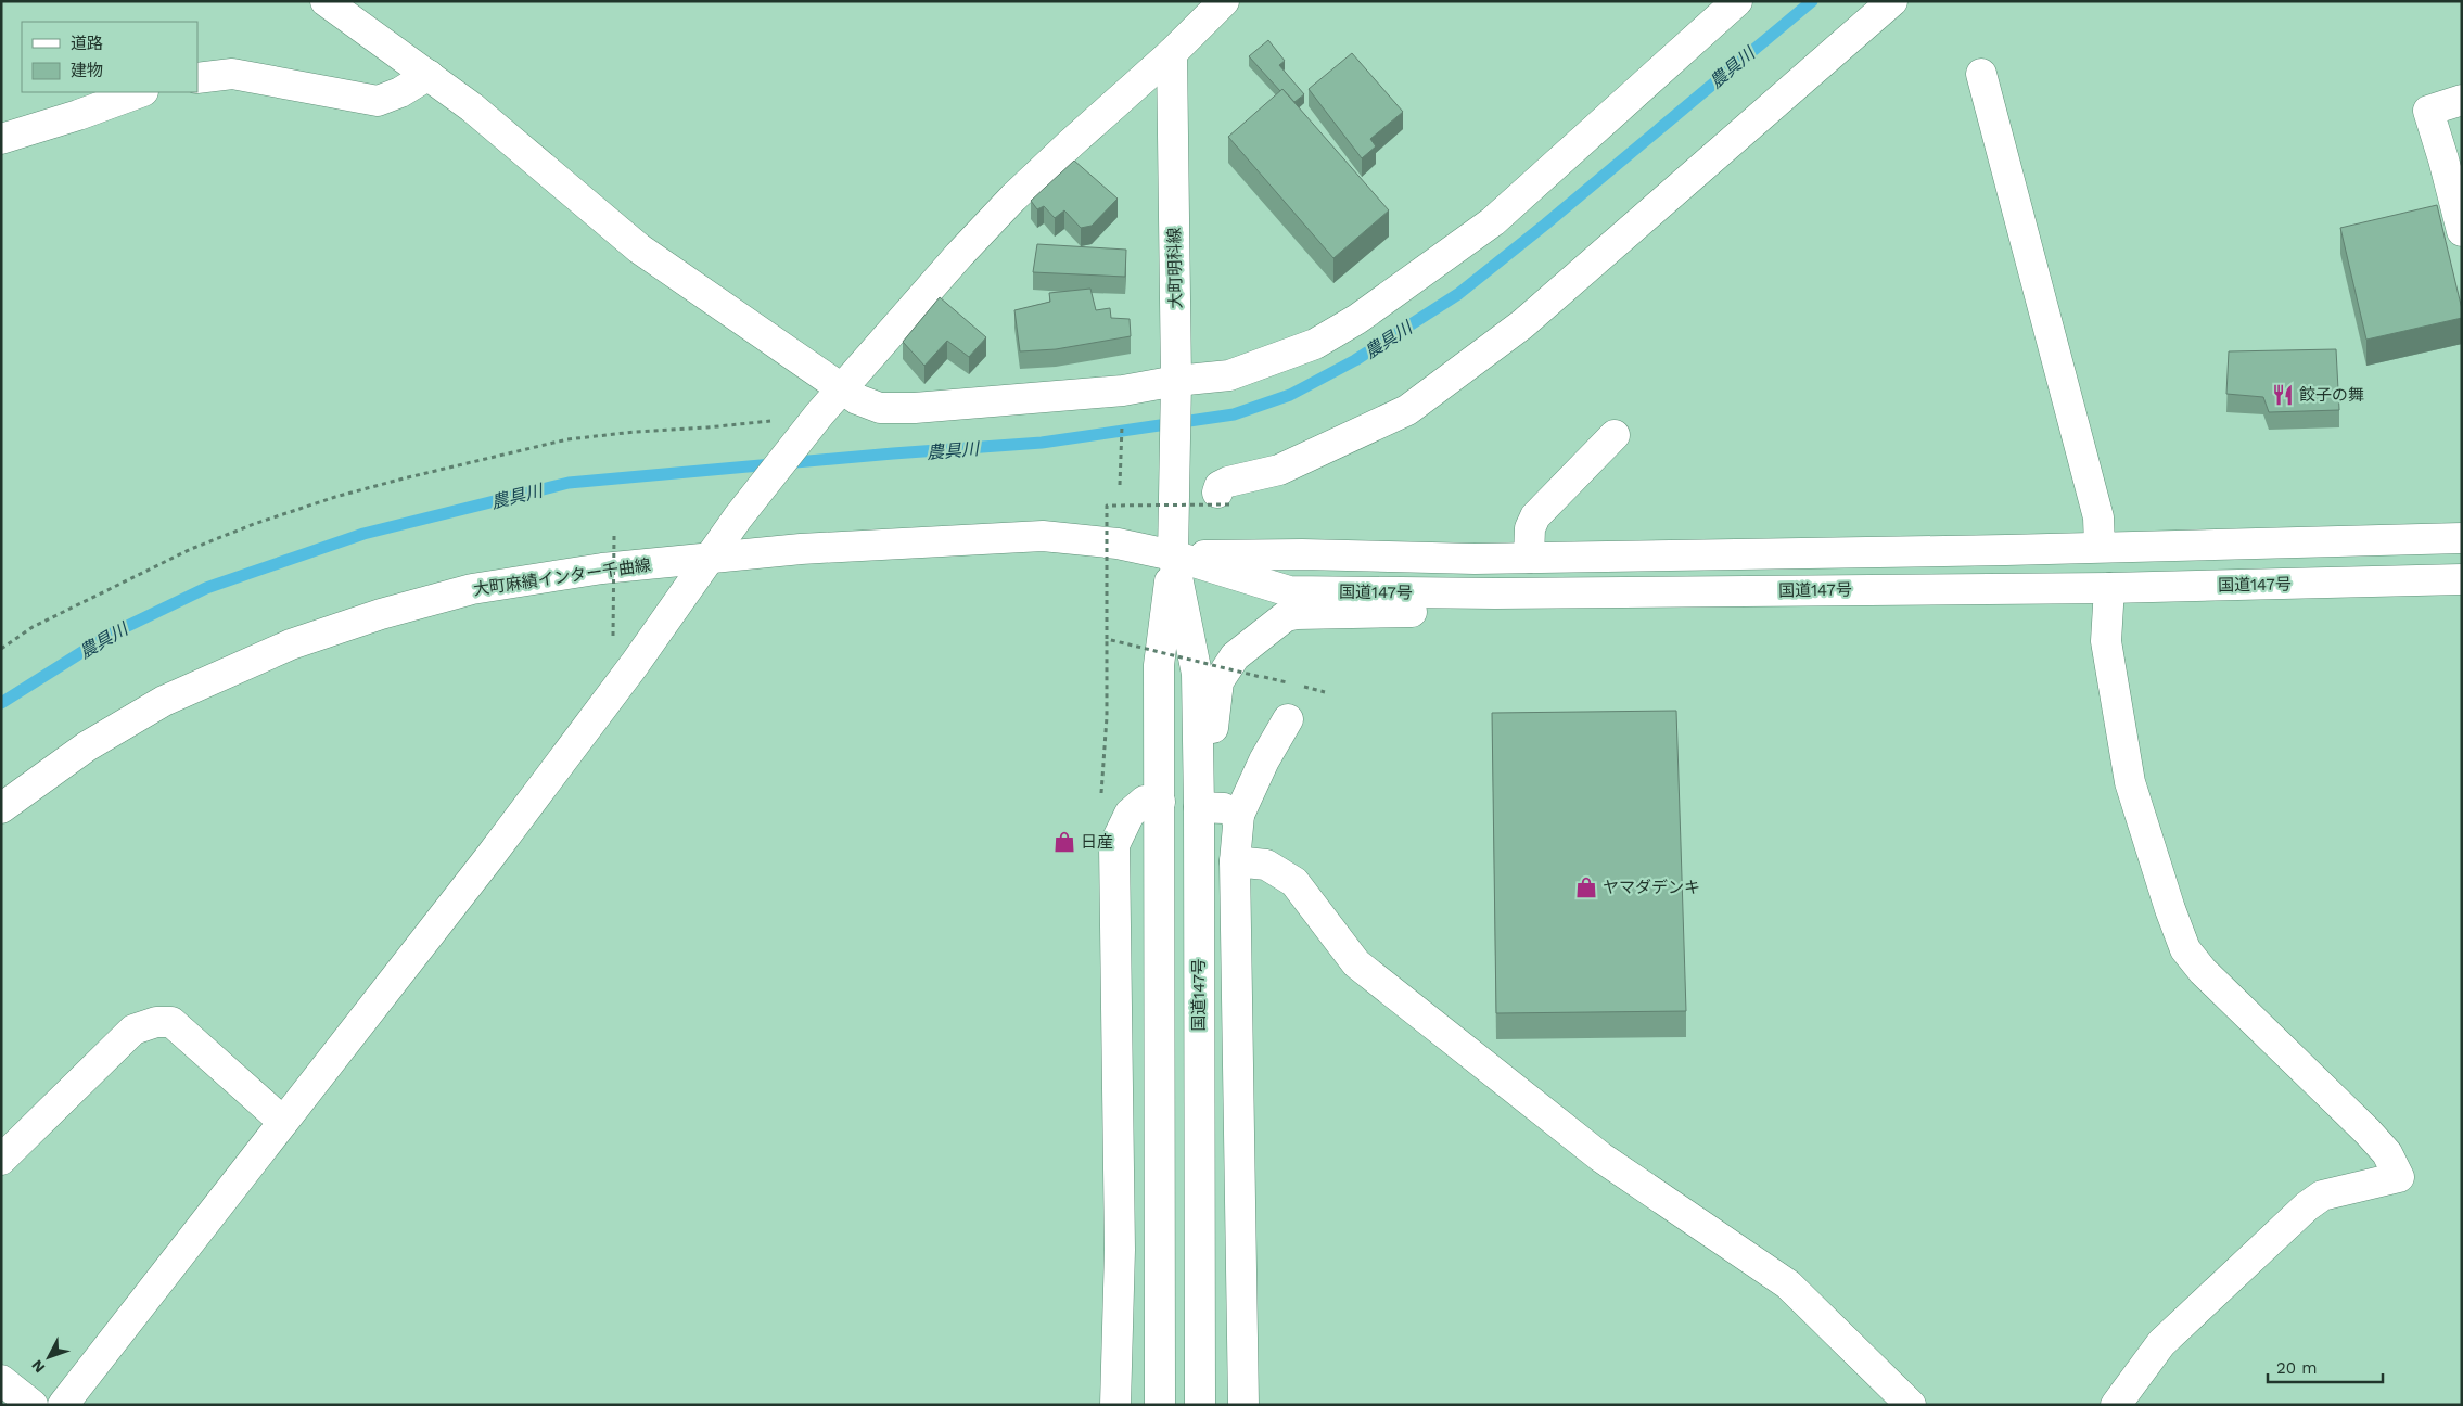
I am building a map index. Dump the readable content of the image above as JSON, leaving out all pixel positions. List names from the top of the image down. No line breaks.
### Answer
{"streets":{"main road":["大町明科線","大町麻績インター千曲線","国道147号"]},"crossings":[["大町明科線","大町麻績インター千曲線"],["大町明科線","国道147号"],["大町麻績インター千曲線","国道147号"]],"water":["農具川"],"places":{"restaurant":["餃子の舞"],"shop":["日産","ヤマダデンキ"]},"legend":["道路","建物"],"scale_bar":"20 m","north":"bottom left"}
